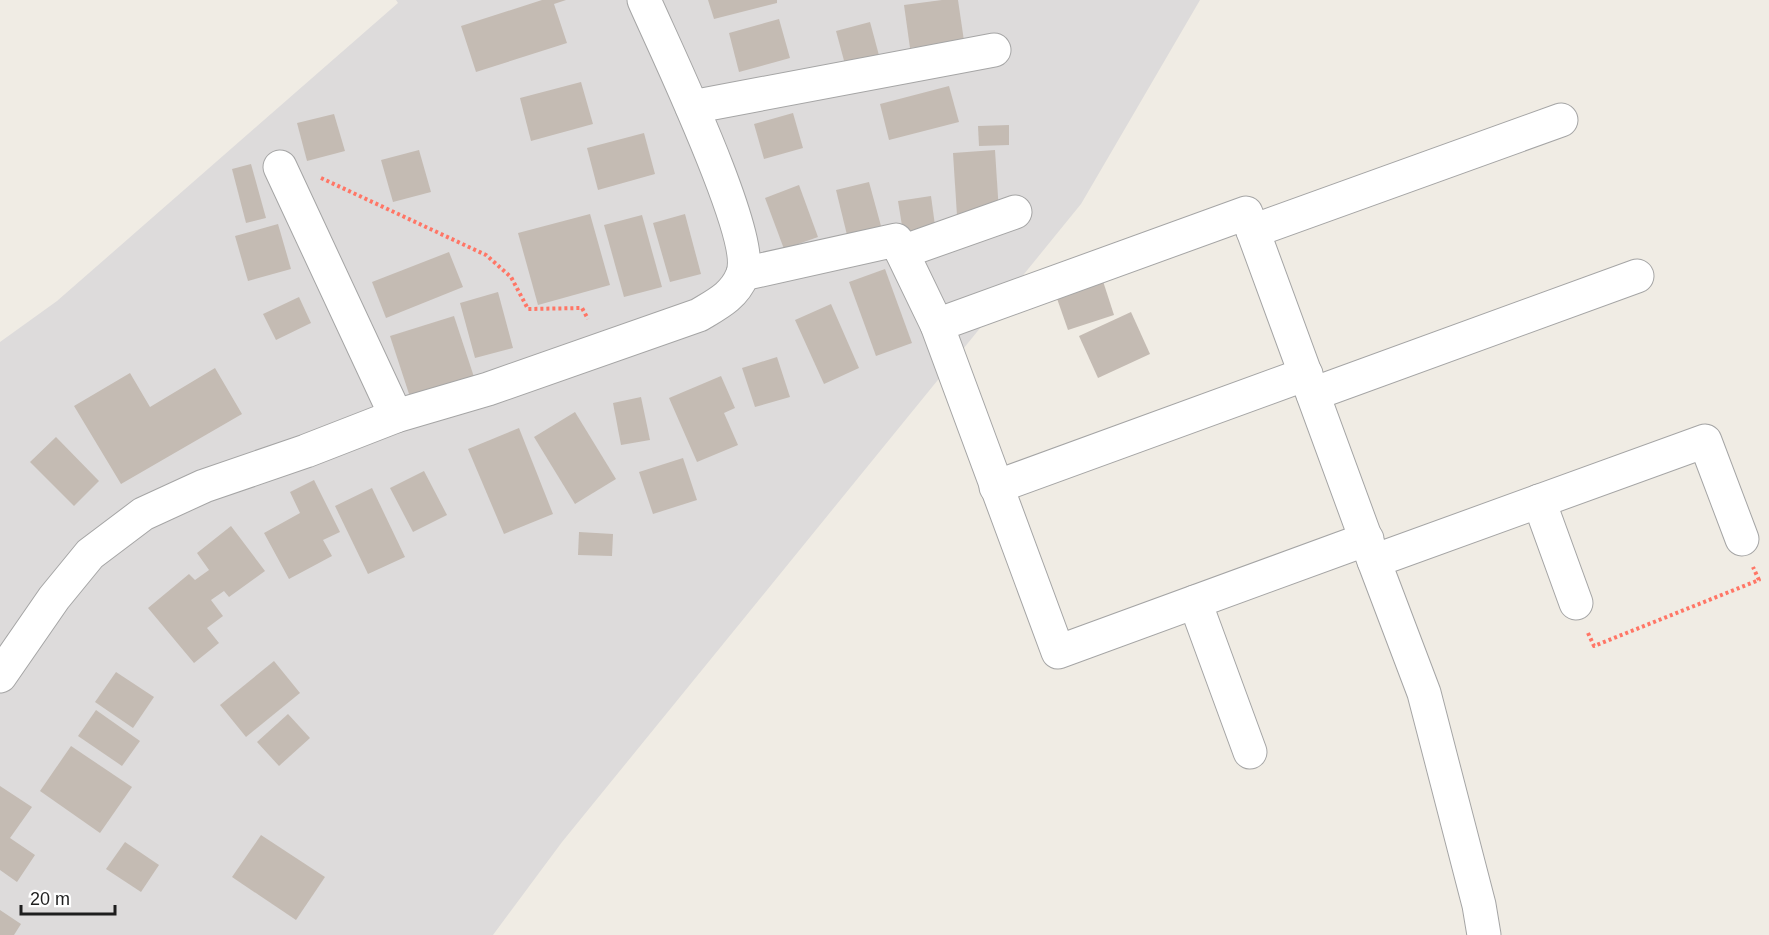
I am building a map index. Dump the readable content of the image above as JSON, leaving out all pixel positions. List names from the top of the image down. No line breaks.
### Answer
{"scale_bar":"20 m"}
